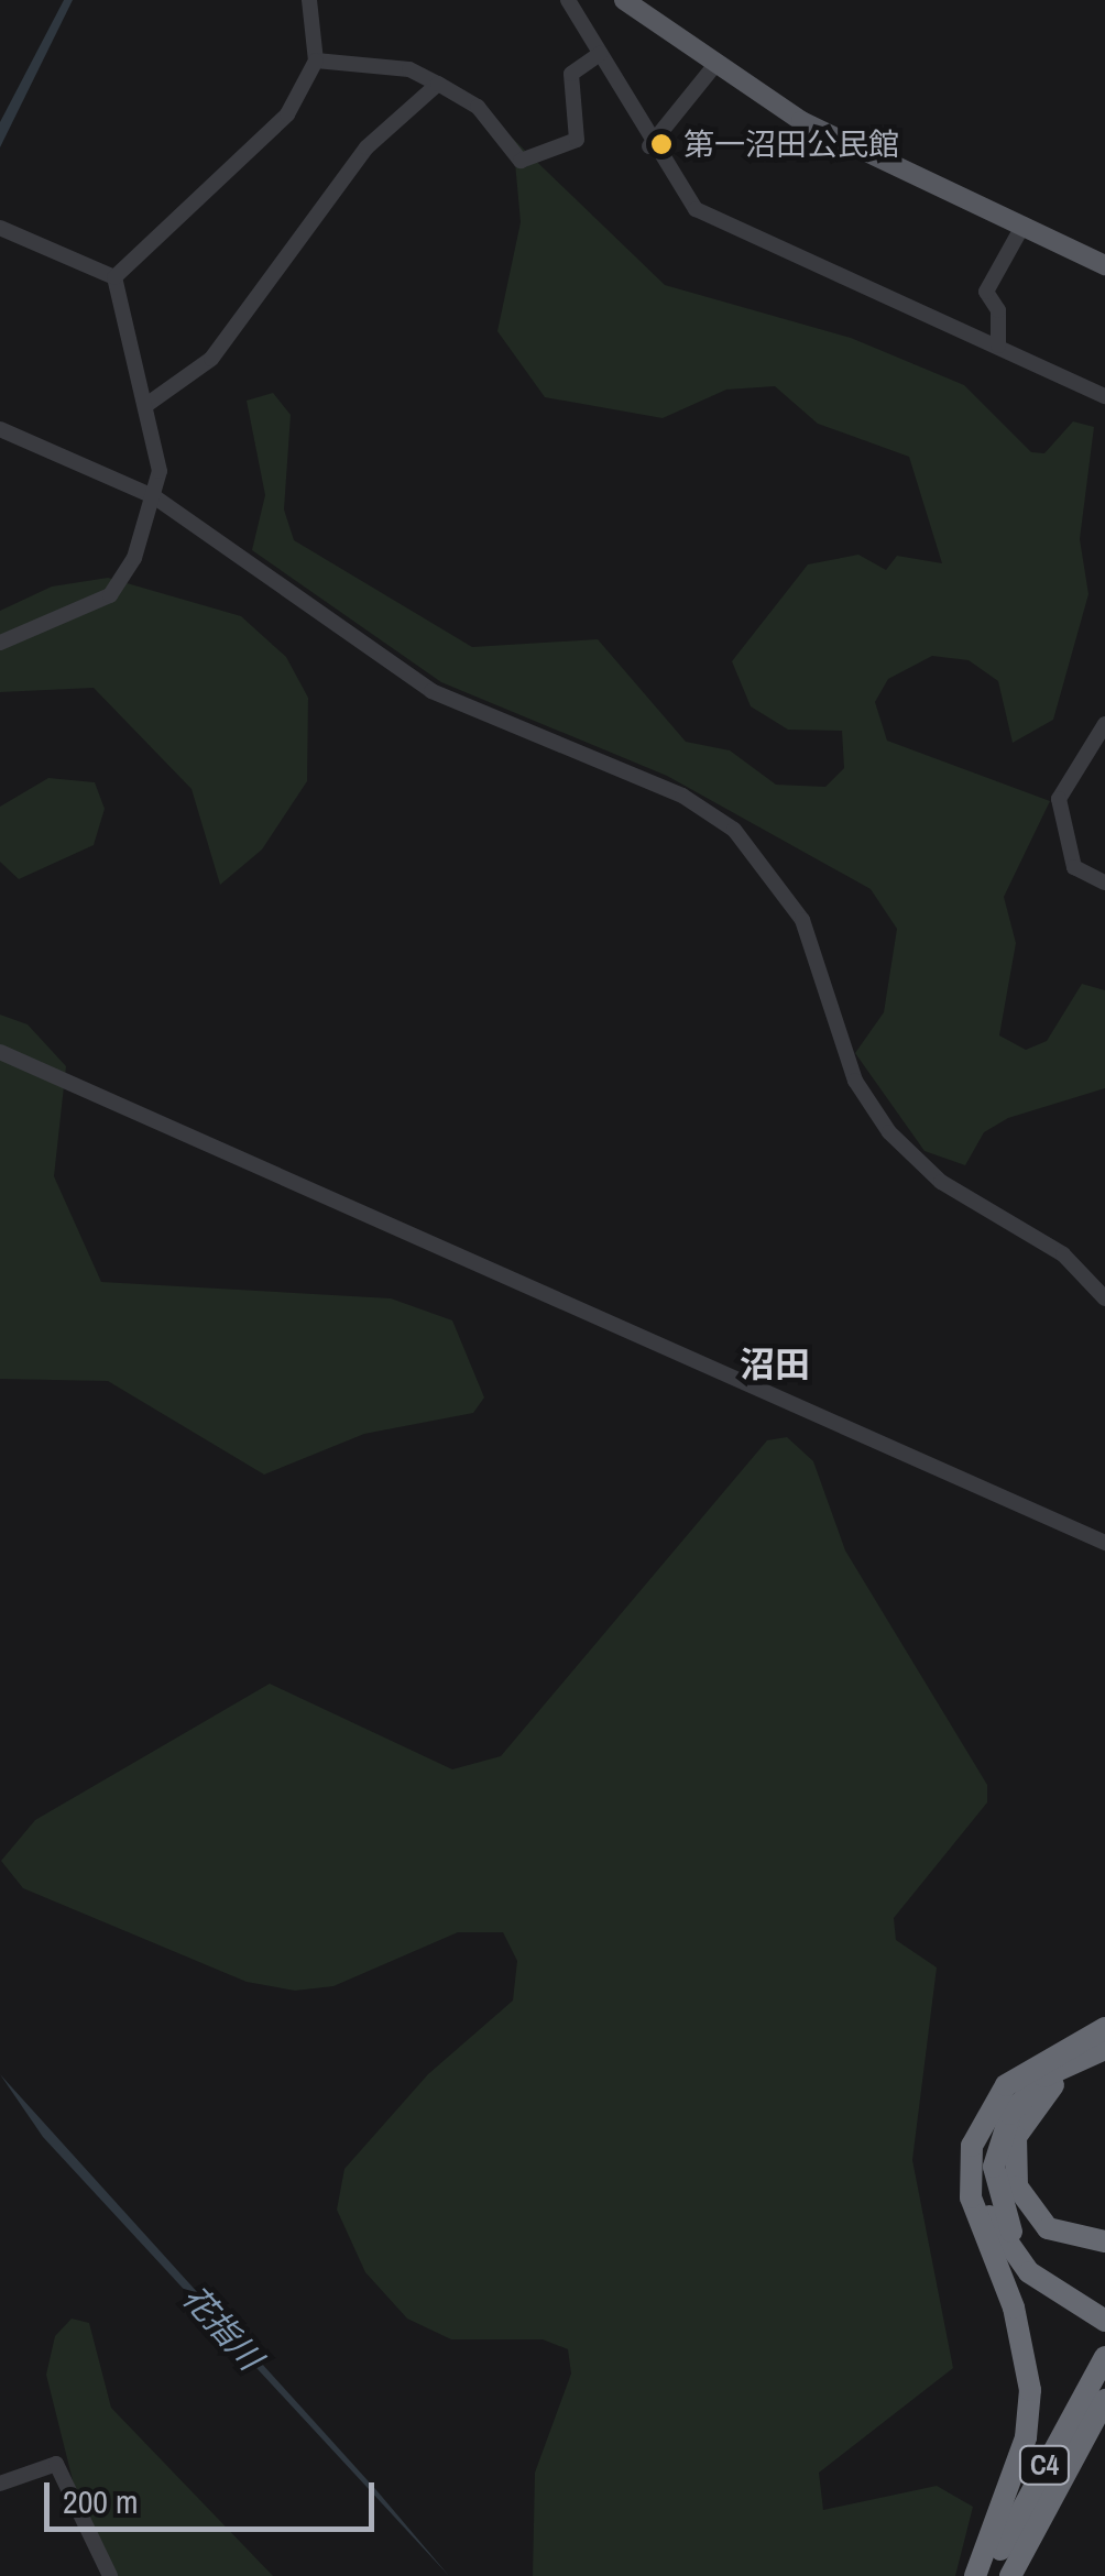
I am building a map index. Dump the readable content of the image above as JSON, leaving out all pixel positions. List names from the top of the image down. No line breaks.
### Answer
{"streets":{"highway":["C4"]},"districts":["沼田"],"water":["花指川"],"places":["第一沼田公民館"],"scale_bar":"200 m"}
